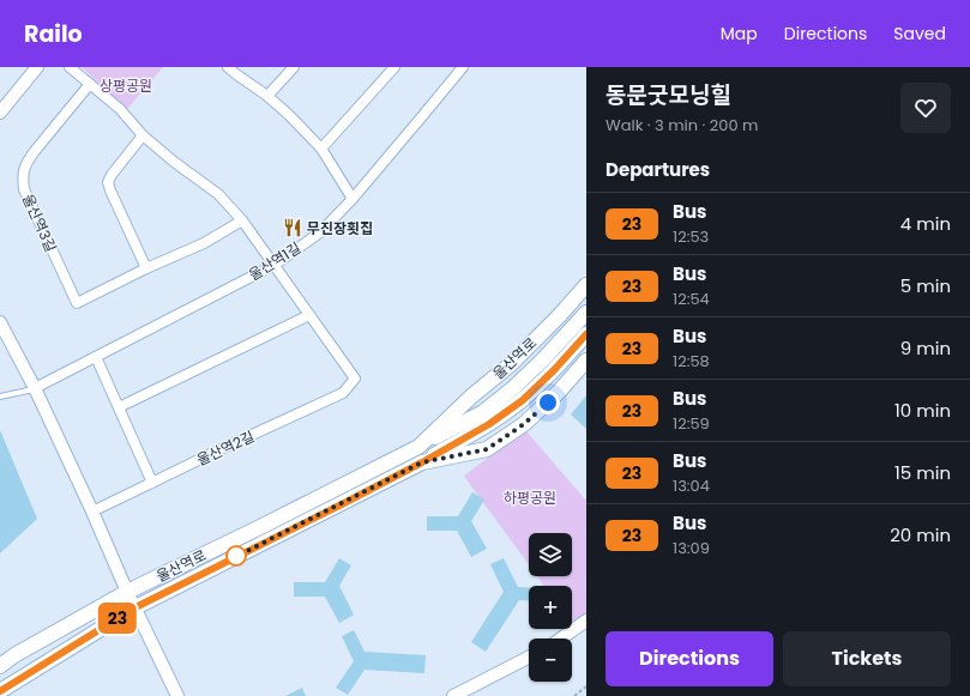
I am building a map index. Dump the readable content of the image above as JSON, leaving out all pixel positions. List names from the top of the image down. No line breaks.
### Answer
{"streets":{"main road":["울산역로"],"street":["울산역3길","울산역1길","울산역2길"]},"parks":["상평공원","하평공원"],"places":{"restaurant":["무진장횟집"]},"lines":["bus line 23"],"page":{"header":"Railo","nav":["Map","Directions","Saved"],"on_map":"23","heading":[["동문굿모닝힐","Walk · 3 min · 200 m"],"Departures"],"list":[{"mark":"23","name":"Bus","note":"12:53","value":"4 min"},{"mark":"23","name":"Bus","note":"12:54","value":"5 min"},{"mark":"23","name":"Bus","note":"12:58","value":"9 min"},{"mark":"23","name":"Bus","note":"12:59","value":"10 min"},{"mark":"23","name":"Bus","note":"13:04","value":"15 min"},{"mark":"23","name":"Bus","note":"13:09","value":"20 min"}],"map_buttons":["+","−"],"buttons":["Directions","Tickets"]}}
